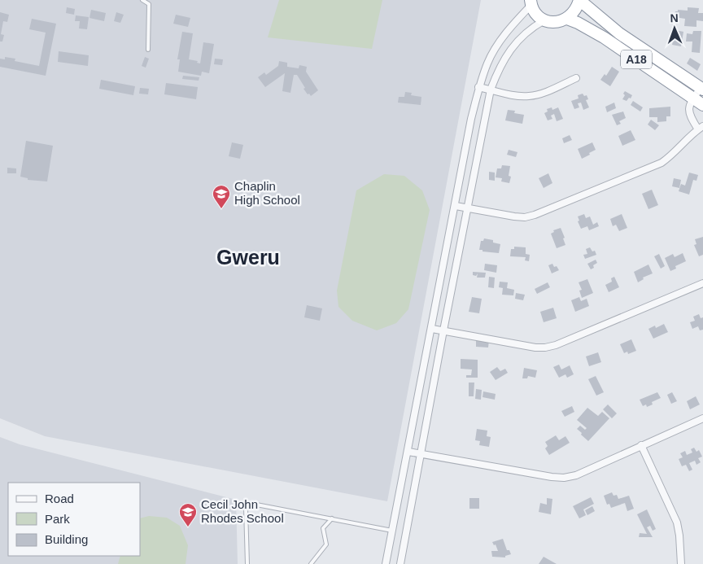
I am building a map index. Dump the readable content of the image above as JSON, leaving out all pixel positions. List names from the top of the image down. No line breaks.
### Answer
{"streets":{"highway":["A18"]},"districts":["Gweru"],"places":{"school or university":["Chaplin High School","Cecil John Rhodes School"]},"legend":["Road","Park","Building"],"north":"top"}
